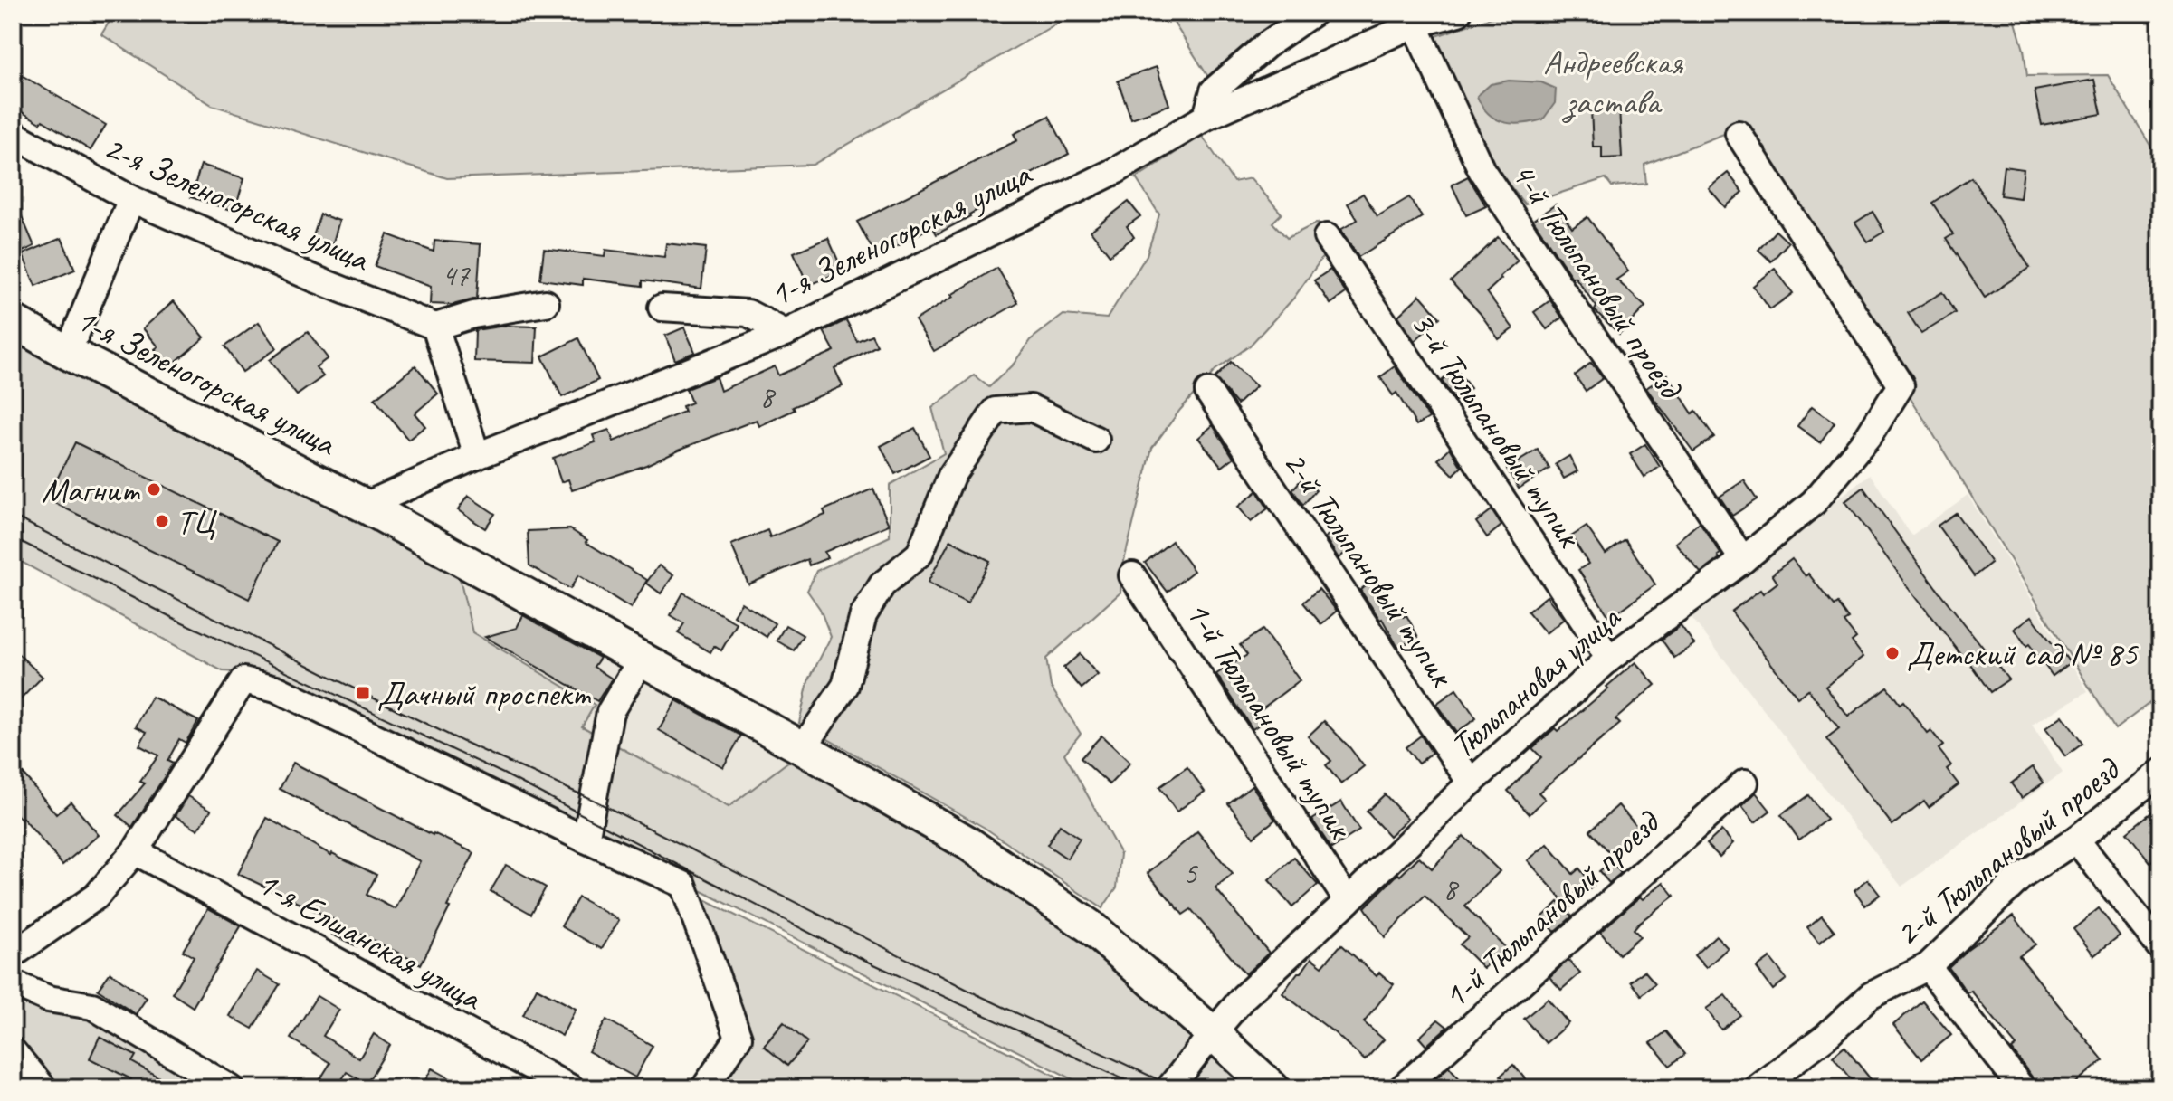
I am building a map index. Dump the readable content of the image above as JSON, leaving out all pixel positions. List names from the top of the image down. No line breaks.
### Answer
{"streets":{"main road":["1-я Зеленогорская улица"],"street":["2-я Зеленогорская улица","4-й Тюльпановый проезд","3-й Тюльпановый тупик","2-й Тюльпановый тупик","Тюльпановая улица","1-й Тюльпановый тупик","2-й Тюльпановый проезд","1-й Тюльпановый проезд","1-я Елшанская улица"]},"crossings":[["1-я Зеленогорская улица","4-й Тюльпановый проезд"],["1-я Зеленогорская улица","Тюльпановая улица"],["4-й Тюльпановый проезд","Тюльпановая улица"],["3-й Тюльпановый тупик","Тюльпановая улица"],["2-й Тюльпановый тупик","Тюльпановая улица"],["Тюльпановая улица","1-й Тюльпановый тупик"]],"parks":["Андреевская застава"],"places":{"other":["Магнит","ТЦ","Детский сад № 85"],"transit":["Дачный проспект"]},"house_numbers":["47","8","5","8"]}
